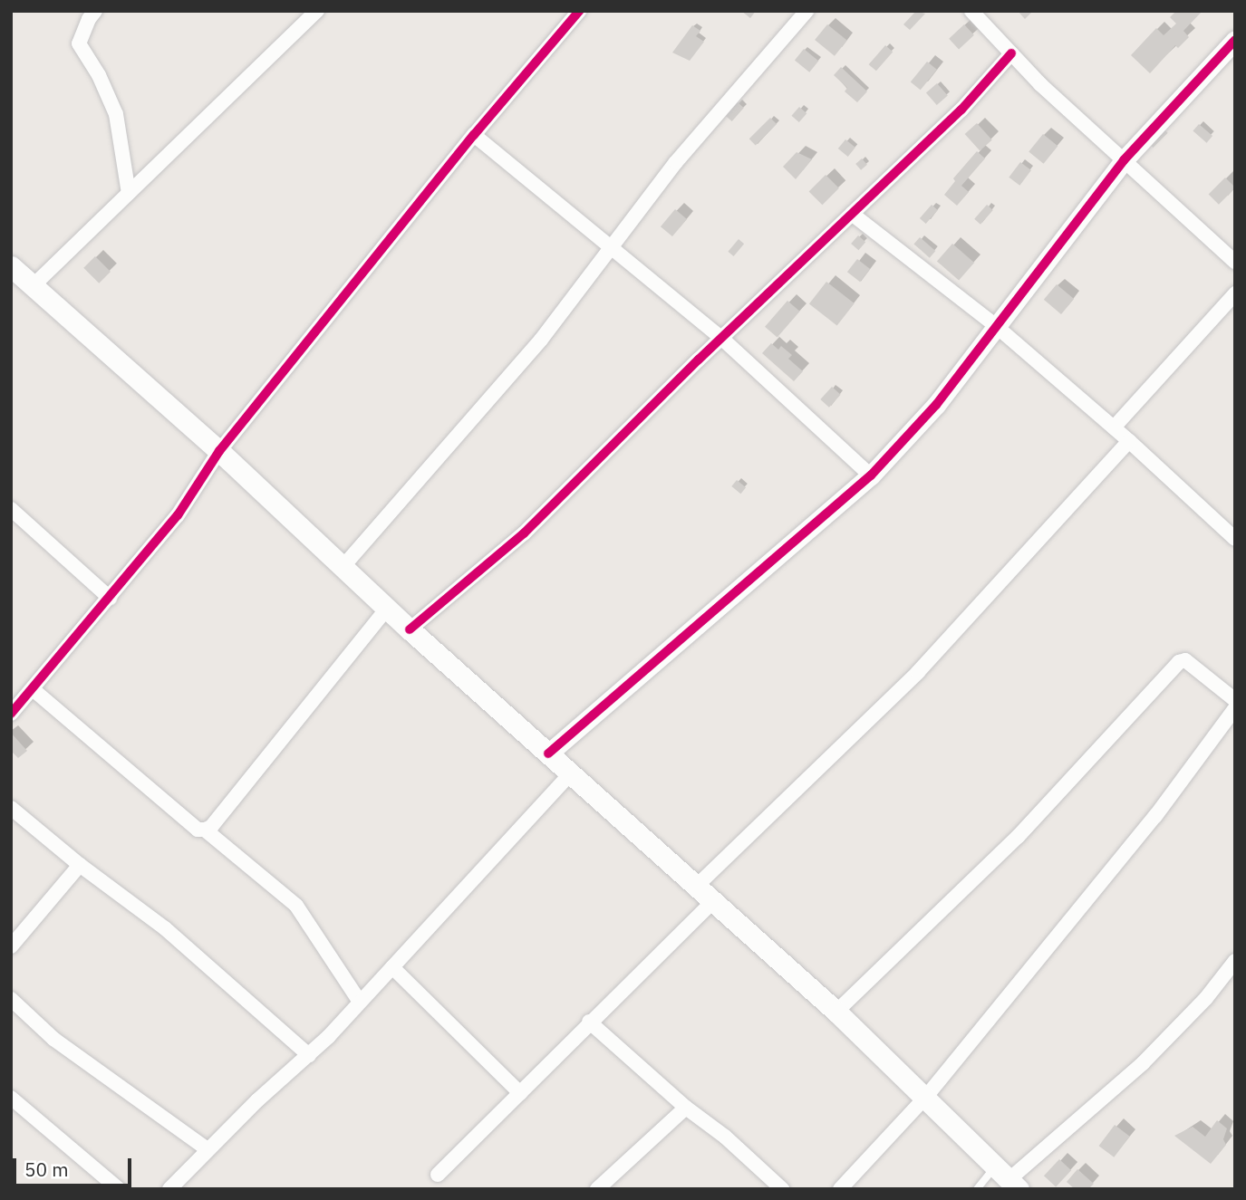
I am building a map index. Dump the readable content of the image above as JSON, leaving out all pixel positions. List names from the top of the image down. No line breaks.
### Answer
{"scale_bar":"50 m"}
